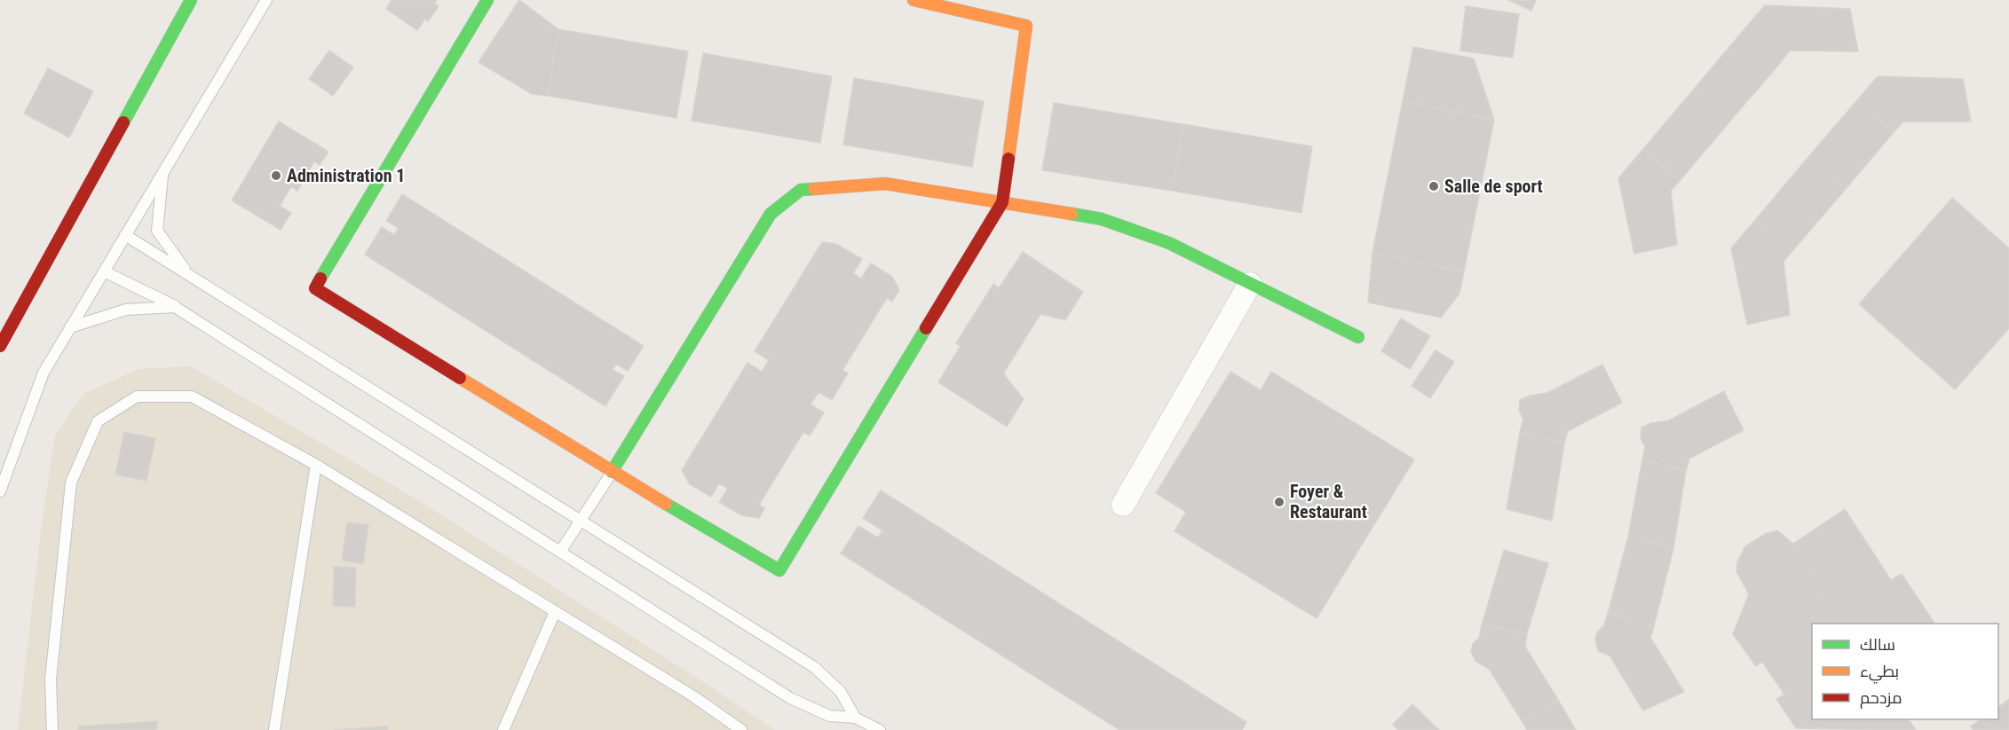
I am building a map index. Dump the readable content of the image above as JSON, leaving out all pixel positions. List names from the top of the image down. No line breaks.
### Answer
{"places":["Administration 1","Salle de sport","Foyer & Restaurant"],"legend":["سالك","بطيء","مزدحم"]}
